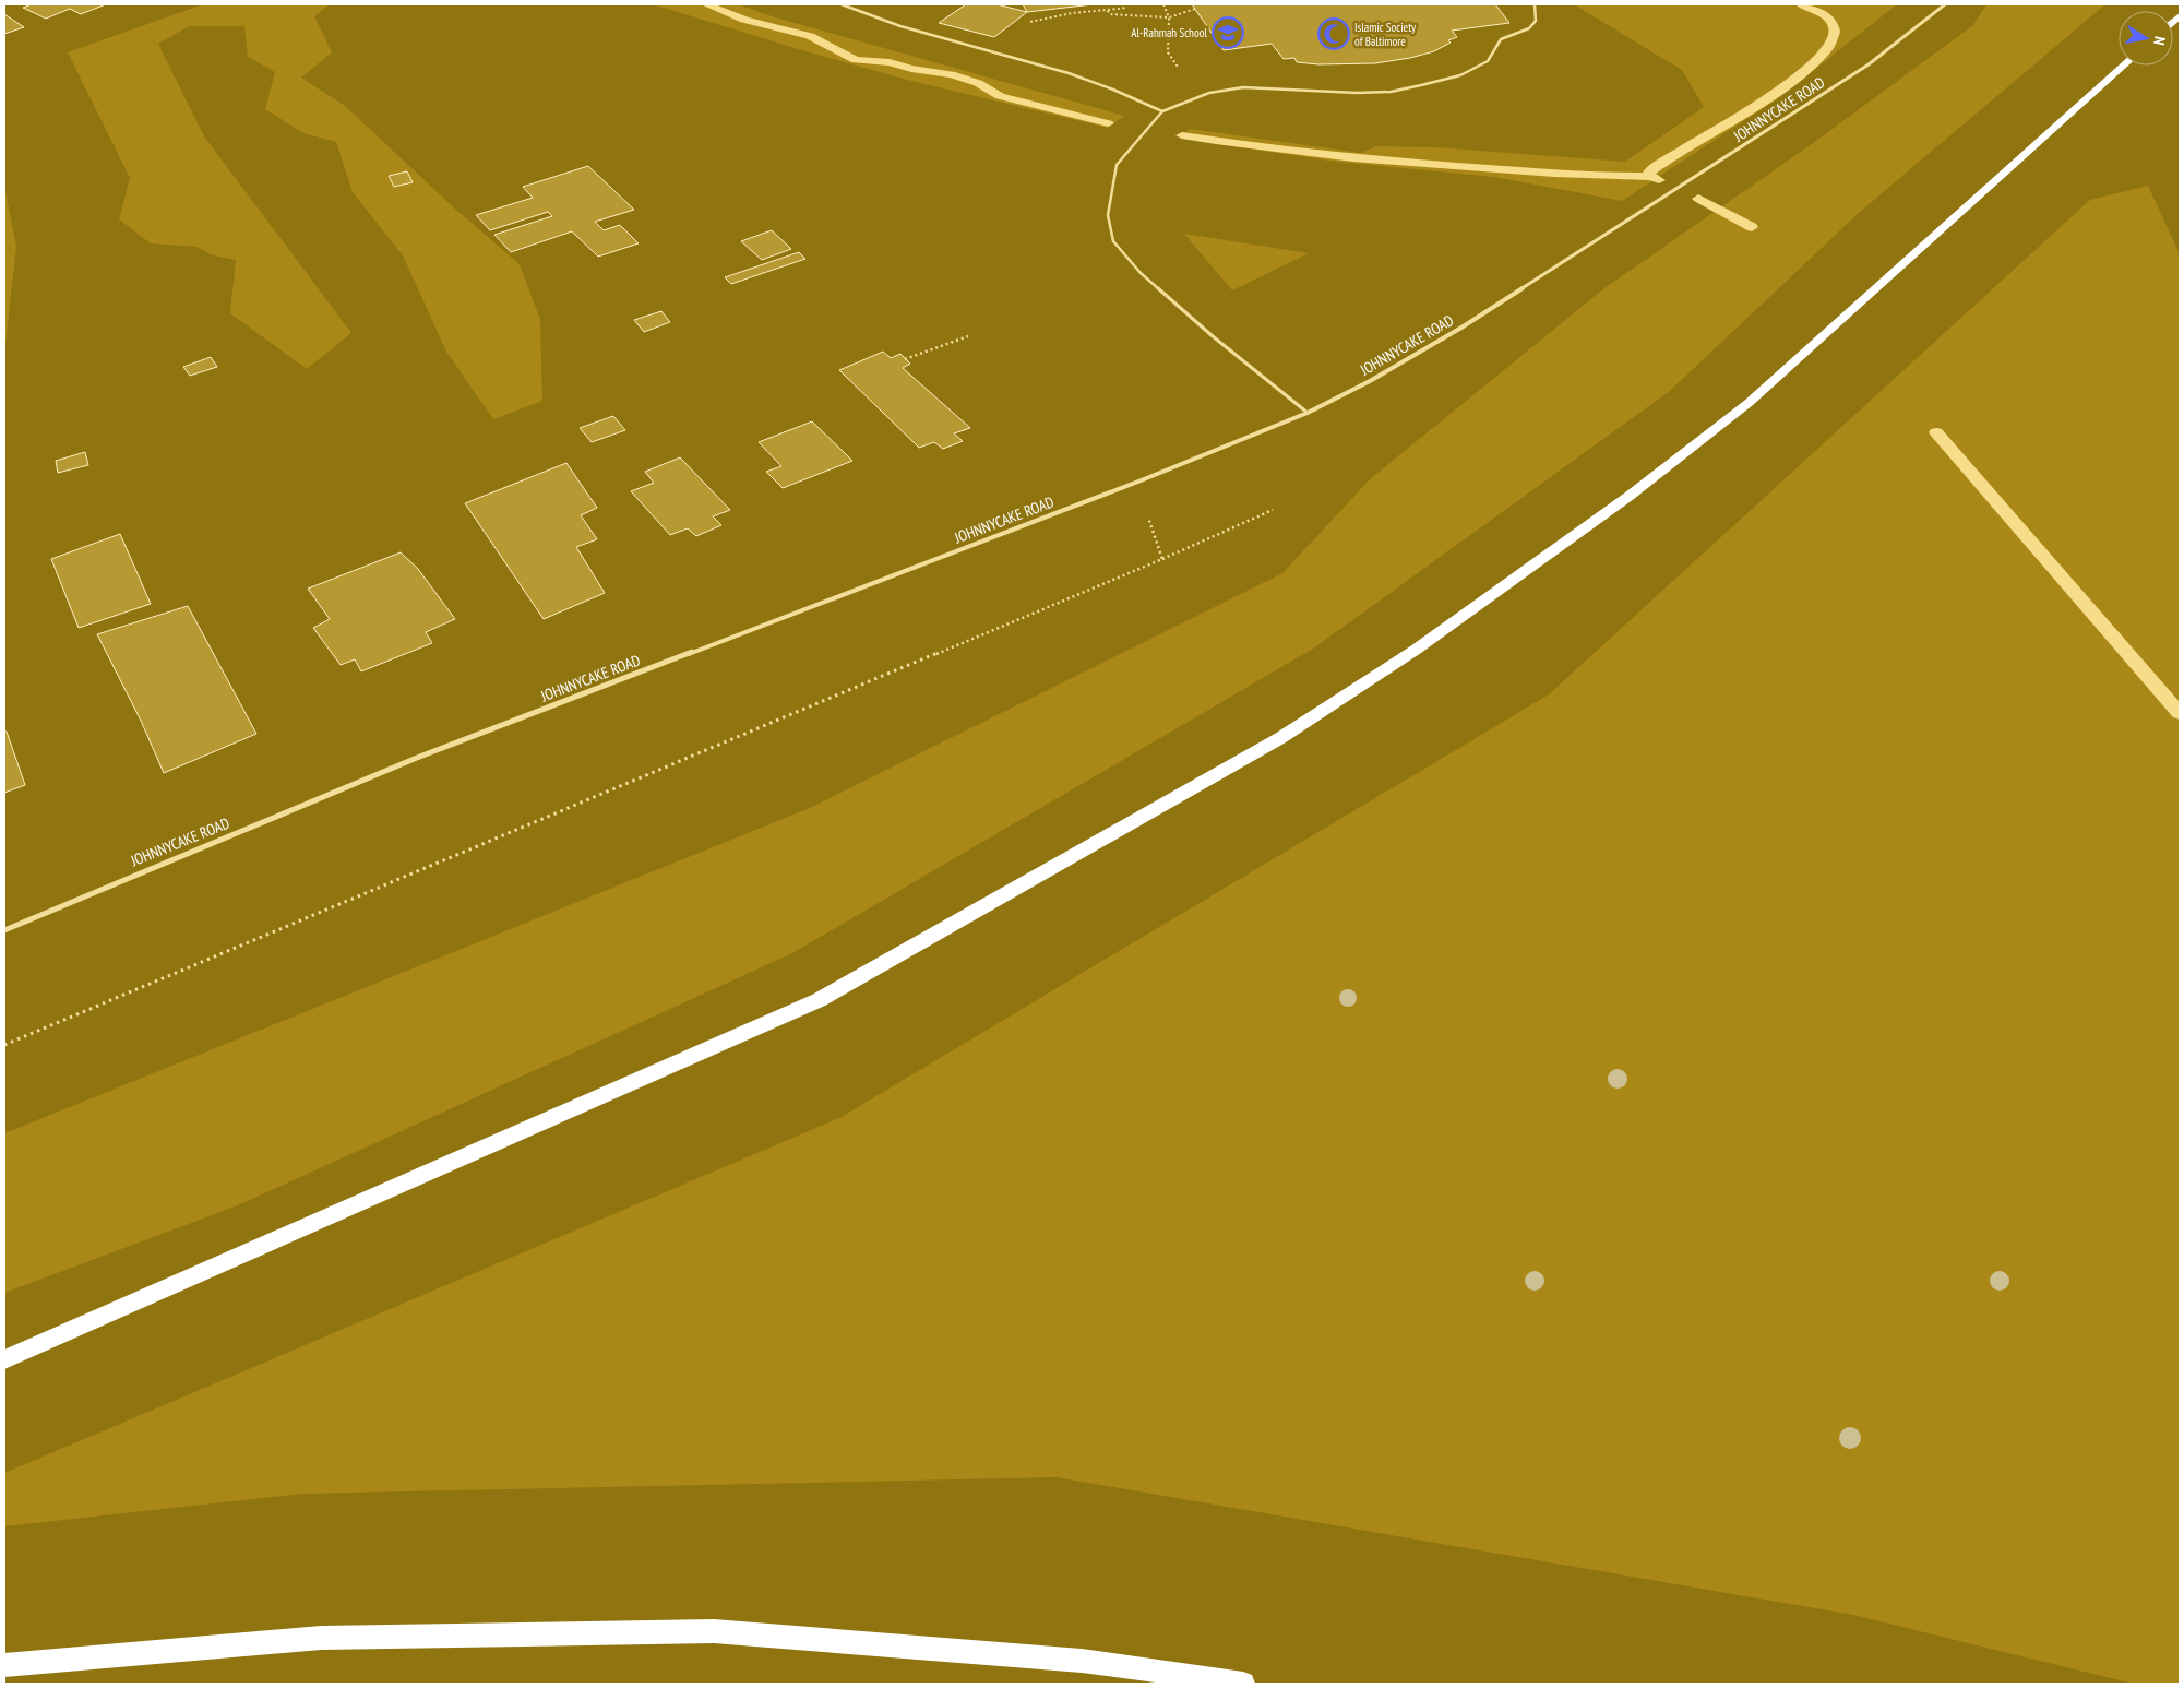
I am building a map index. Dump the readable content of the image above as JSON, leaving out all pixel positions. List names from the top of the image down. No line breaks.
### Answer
{"streets":{"street":["JOHNNYCAKE ROAD"]},"places":{"school or university":["Al-Rahmah School"],"mosque":["Islamic Society of Baltimore"]},"north":"right"}
